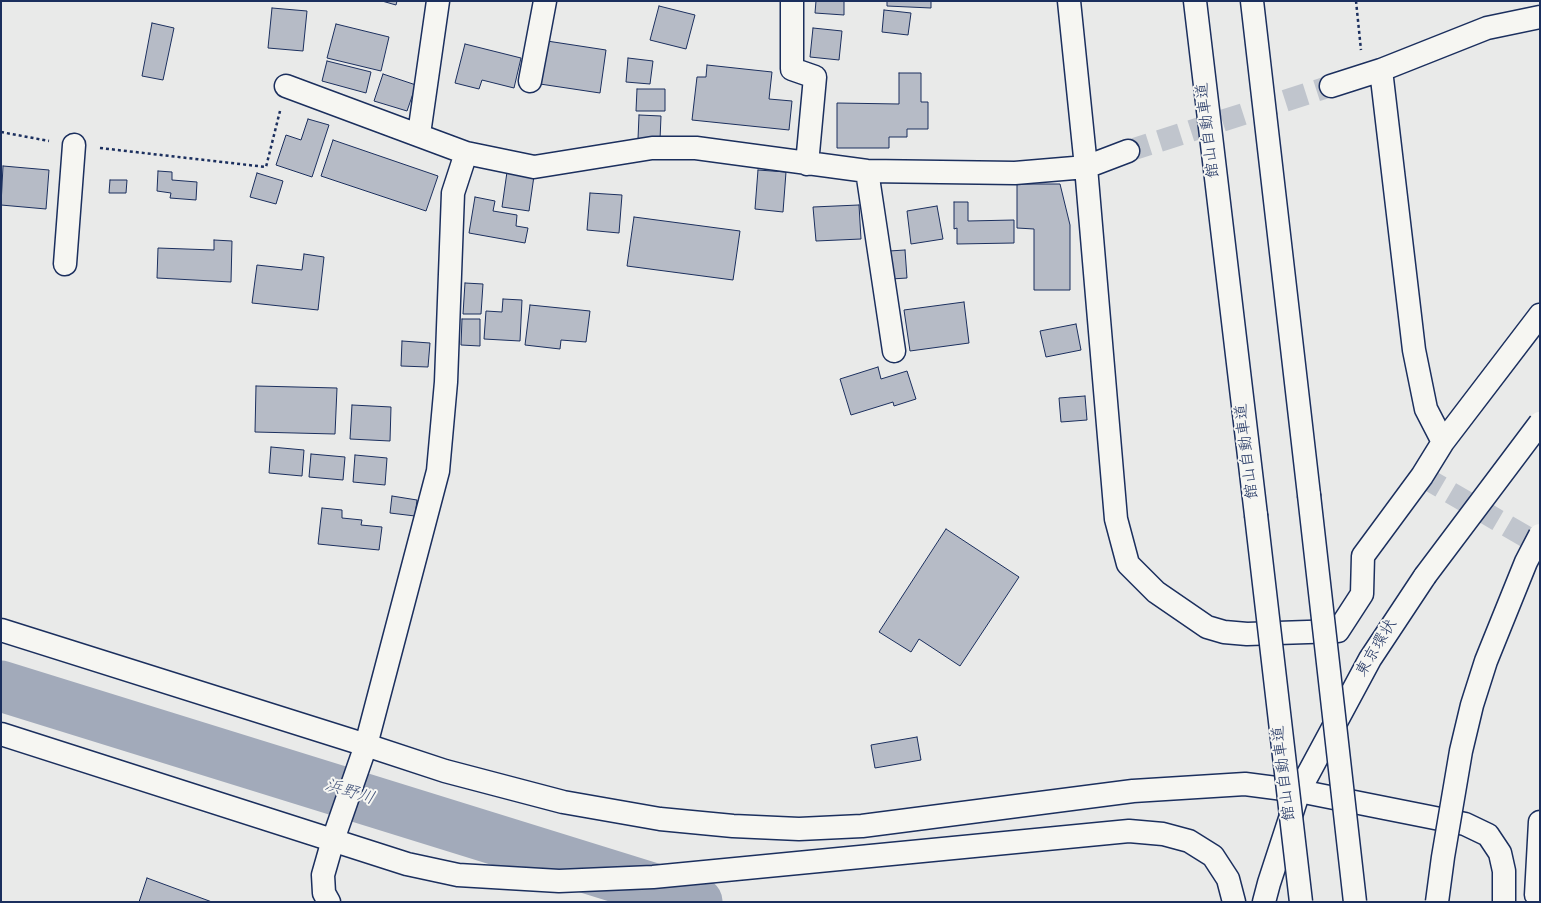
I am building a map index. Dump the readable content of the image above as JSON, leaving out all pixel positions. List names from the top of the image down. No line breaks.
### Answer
{"streets":{"main road":["館山自動車道","東京環状"]},"water":["浜野川"]}
